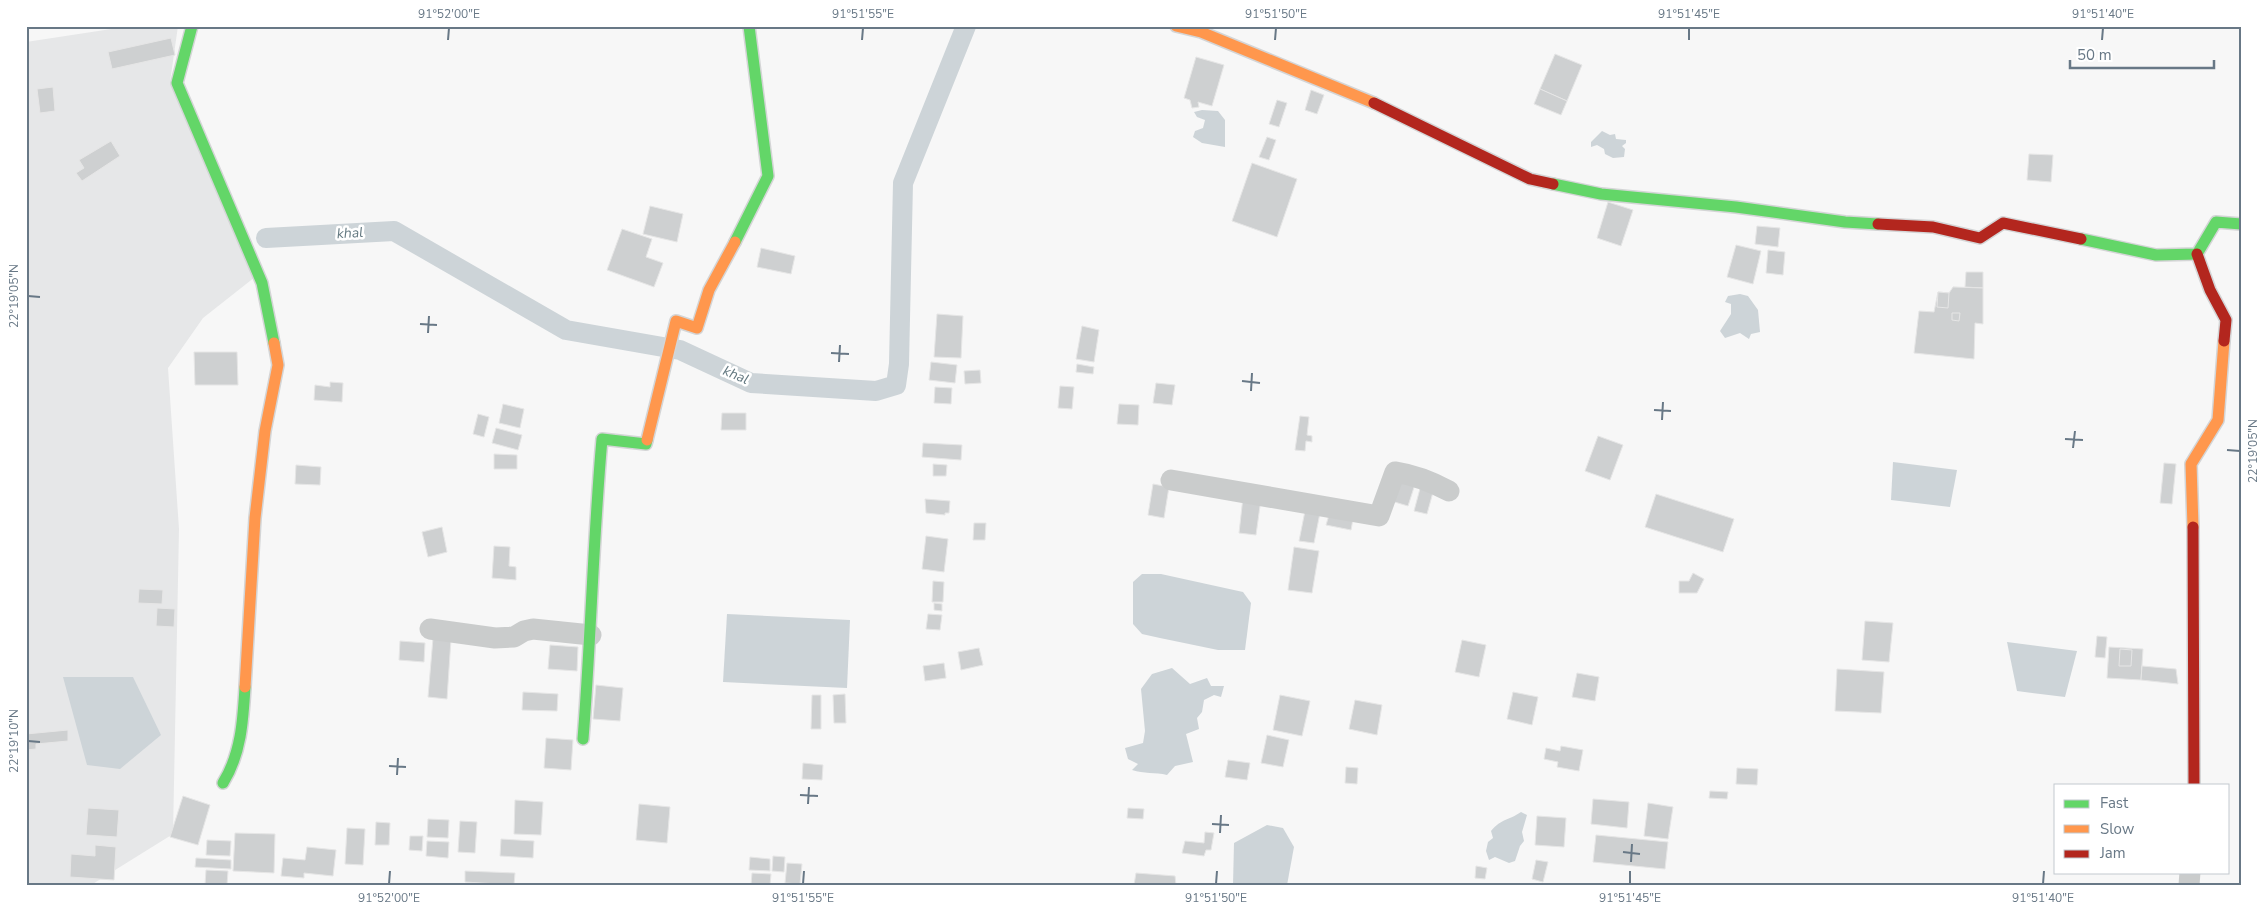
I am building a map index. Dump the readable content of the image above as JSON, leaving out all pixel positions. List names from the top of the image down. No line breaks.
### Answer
{"water":["khal"],"legend":["Fast","Slow","Jam"],"scale_bar":"50 m","coordinates":["91°52'00\"E","91°51'55\"E","91°51'50\"E","91°51'45\"E","91°51'40\"E","22°19'05\"N","22°19'10\"N"]}
